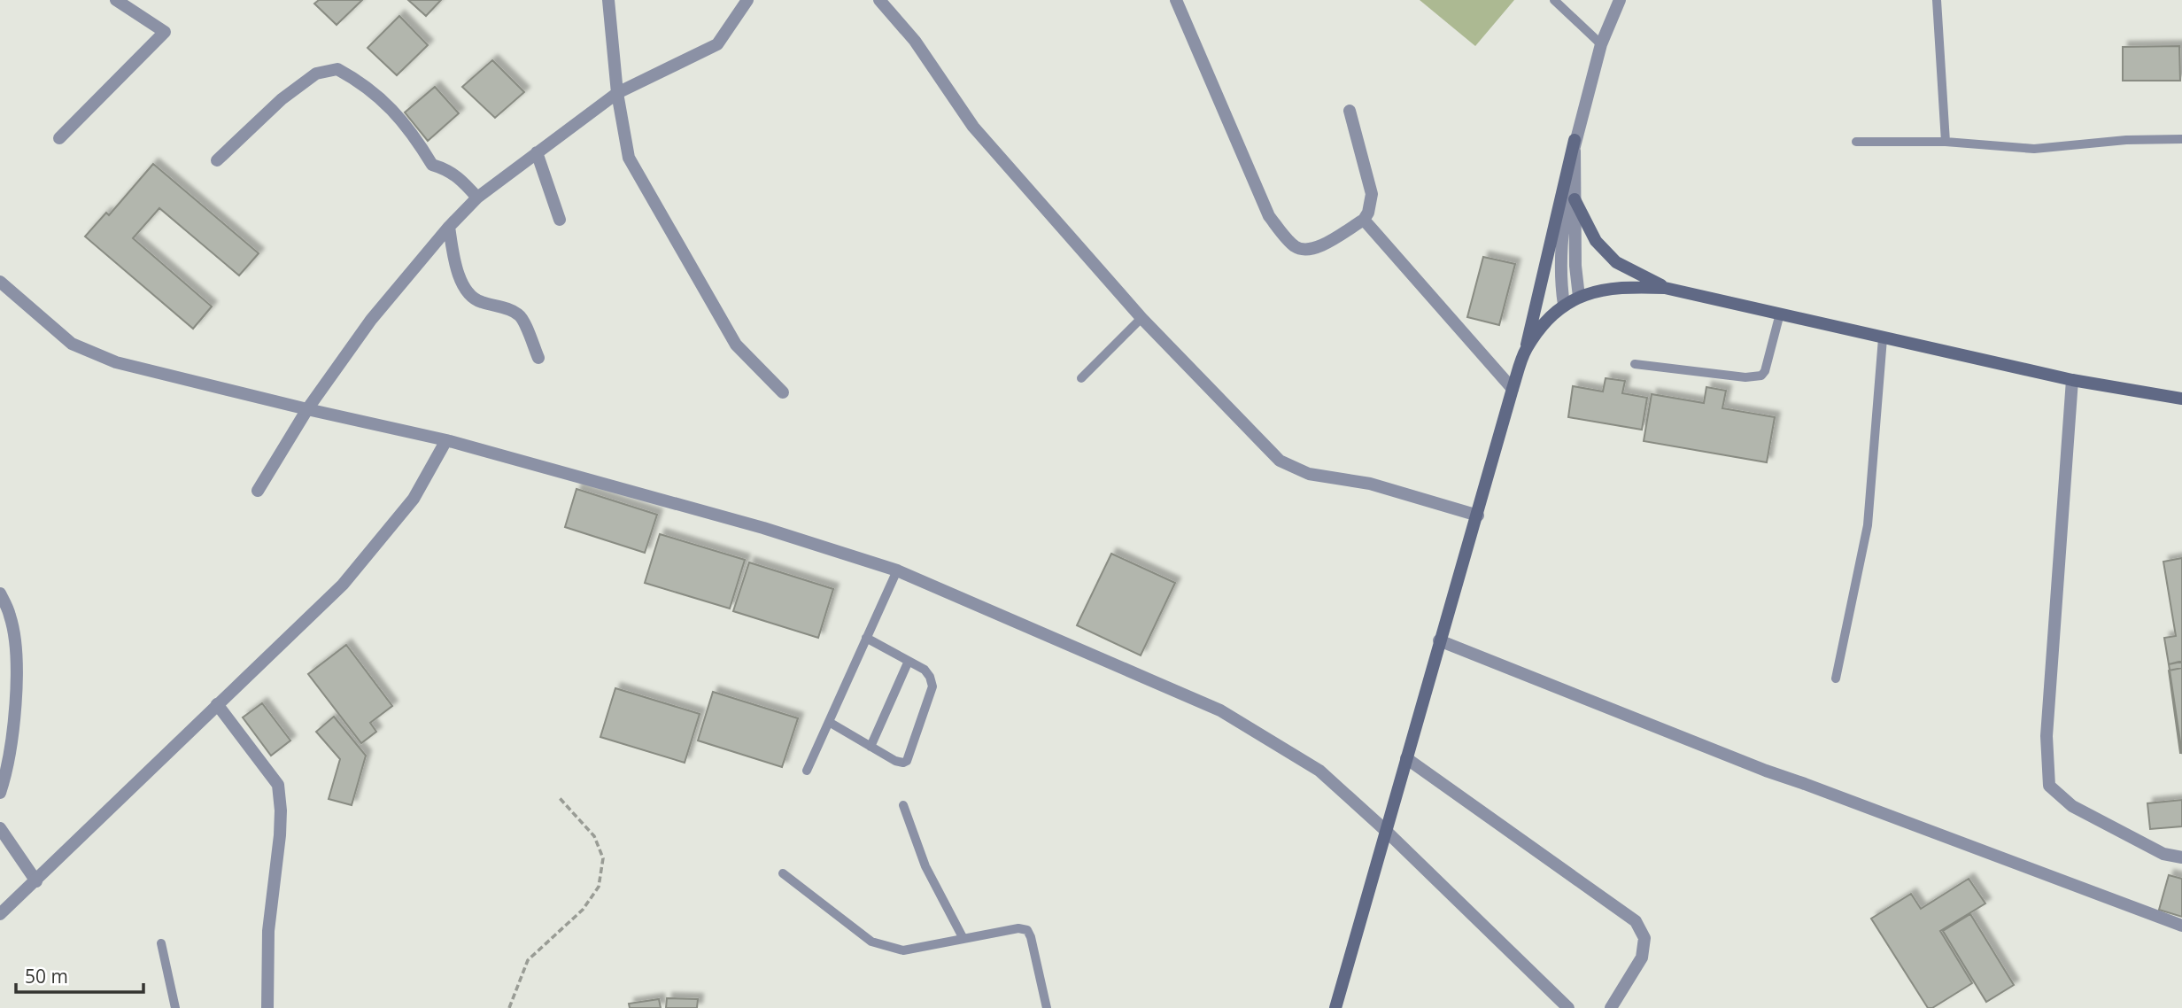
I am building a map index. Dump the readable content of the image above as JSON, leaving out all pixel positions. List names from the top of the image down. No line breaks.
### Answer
{"scale_bar":"50 m"}
